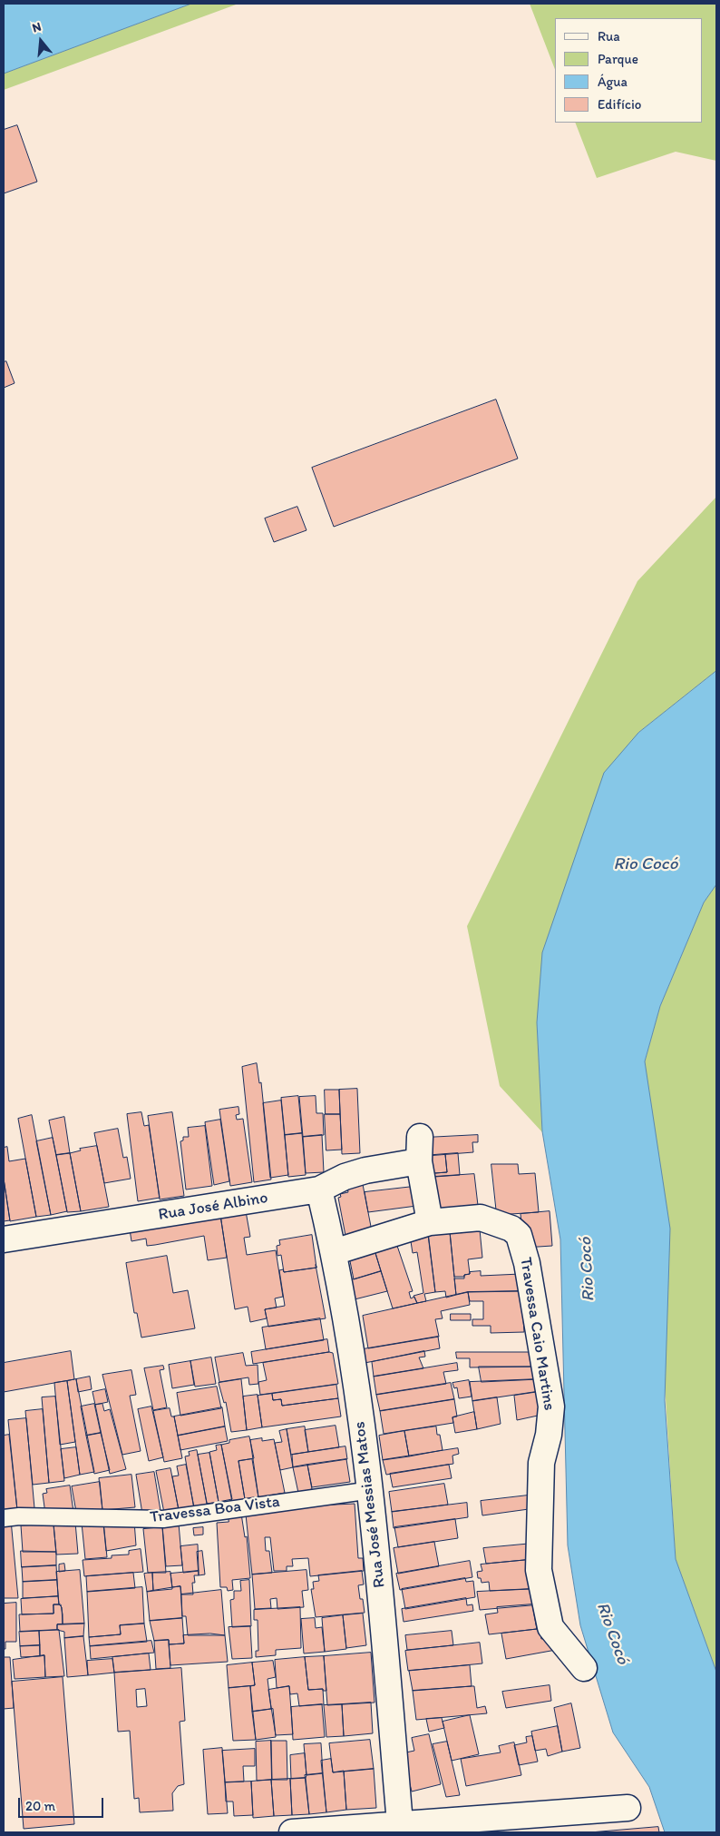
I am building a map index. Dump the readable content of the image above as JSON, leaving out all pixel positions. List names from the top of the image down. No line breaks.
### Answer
{"streets":{"street":["Rua José Albino","Travessa Caio Martins","Rua José Messias Matos"],"lane":["Travessa Boa Vista"]},"crossings":[["Rua José Albino","Rua José Messias Matos"],["Travessa Caio Martins","Rua José Messias Matos"],["Rua José Messias Matos","Travessa Boa Vista"]],"water":["Rio Cocó"],"legend":["Rua","Parque","Água","Edifício"],"scale_bar":"20 m","north":"top"}
